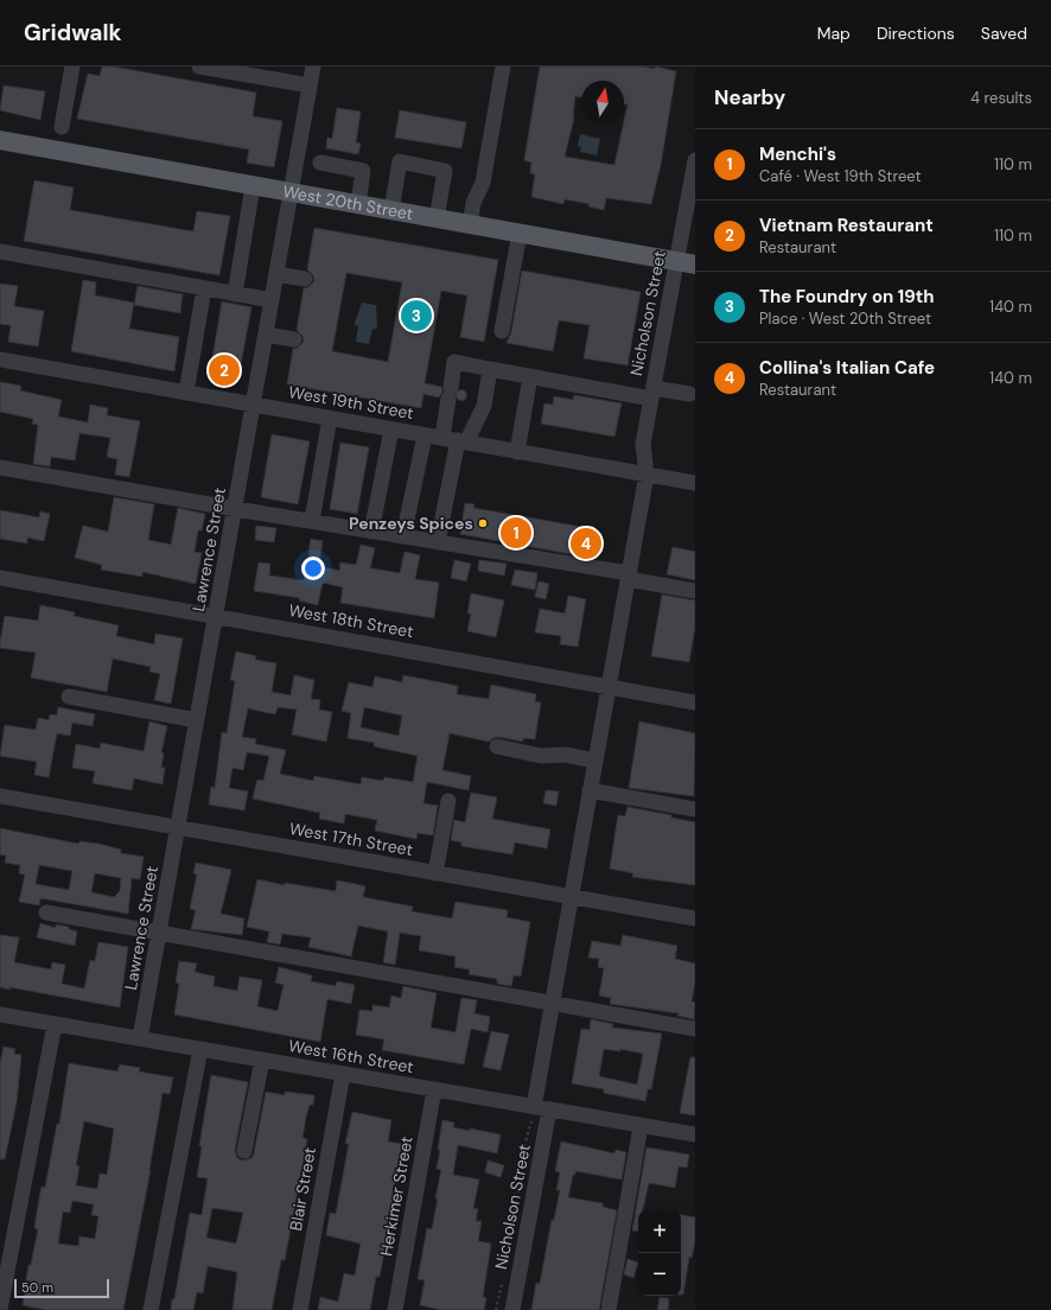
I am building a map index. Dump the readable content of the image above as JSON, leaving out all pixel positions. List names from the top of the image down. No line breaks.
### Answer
{"streets":{"main road":["West 20th Street"],"street":["Nicholson Street","West 19th Street","Lawrence Street","West 18th Street","West 17th Street","West 16th Street","Blair Street","Herkimer Street"]},"crossings":[["West 20th Street","Nicholson Street"],["West 20th Street","Lawrence Street"],["Nicholson Street","West 19th Street"],["Nicholson Street","West 18th Street"],["Nicholson Street","West 17th Street"],["Nicholson Street","West 16th Street"],["West 19th Street","Lawrence Street"],["Lawrence Street","West 18th Street"],["Lawrence Street","West 17th Street"],["Lawrence Street","West 16th Street"],["West 16th Street","Blair Street"],["West 16th Street","Herkimer Street"]],"places":["Penzeys Spices"],"scale_bar":"50 m","north":"top","page":{"header":"Gridwalk","nav":["Map","Directions","Saved"],"heading":["Nearby","4 results"],"list":[{"mark":"1","name":"Menchi's","note":"Café · West 19th Street","value":"110 m"},{"mark":"2","name":"Vietnam Restaurant","note":"Restaurant","value":"110 m"},{"mark":"3","name":"The Foundry on 19th","note":"Place · West 20th Street","value":"140 m"},{"mark":"4","name":"Collina's Italian Cafe","note":"Restaurant","value":"140 m"}],"pins":["3","2","1","4"],"map_buttons":["+","−"],"scale":"50 m"}}
